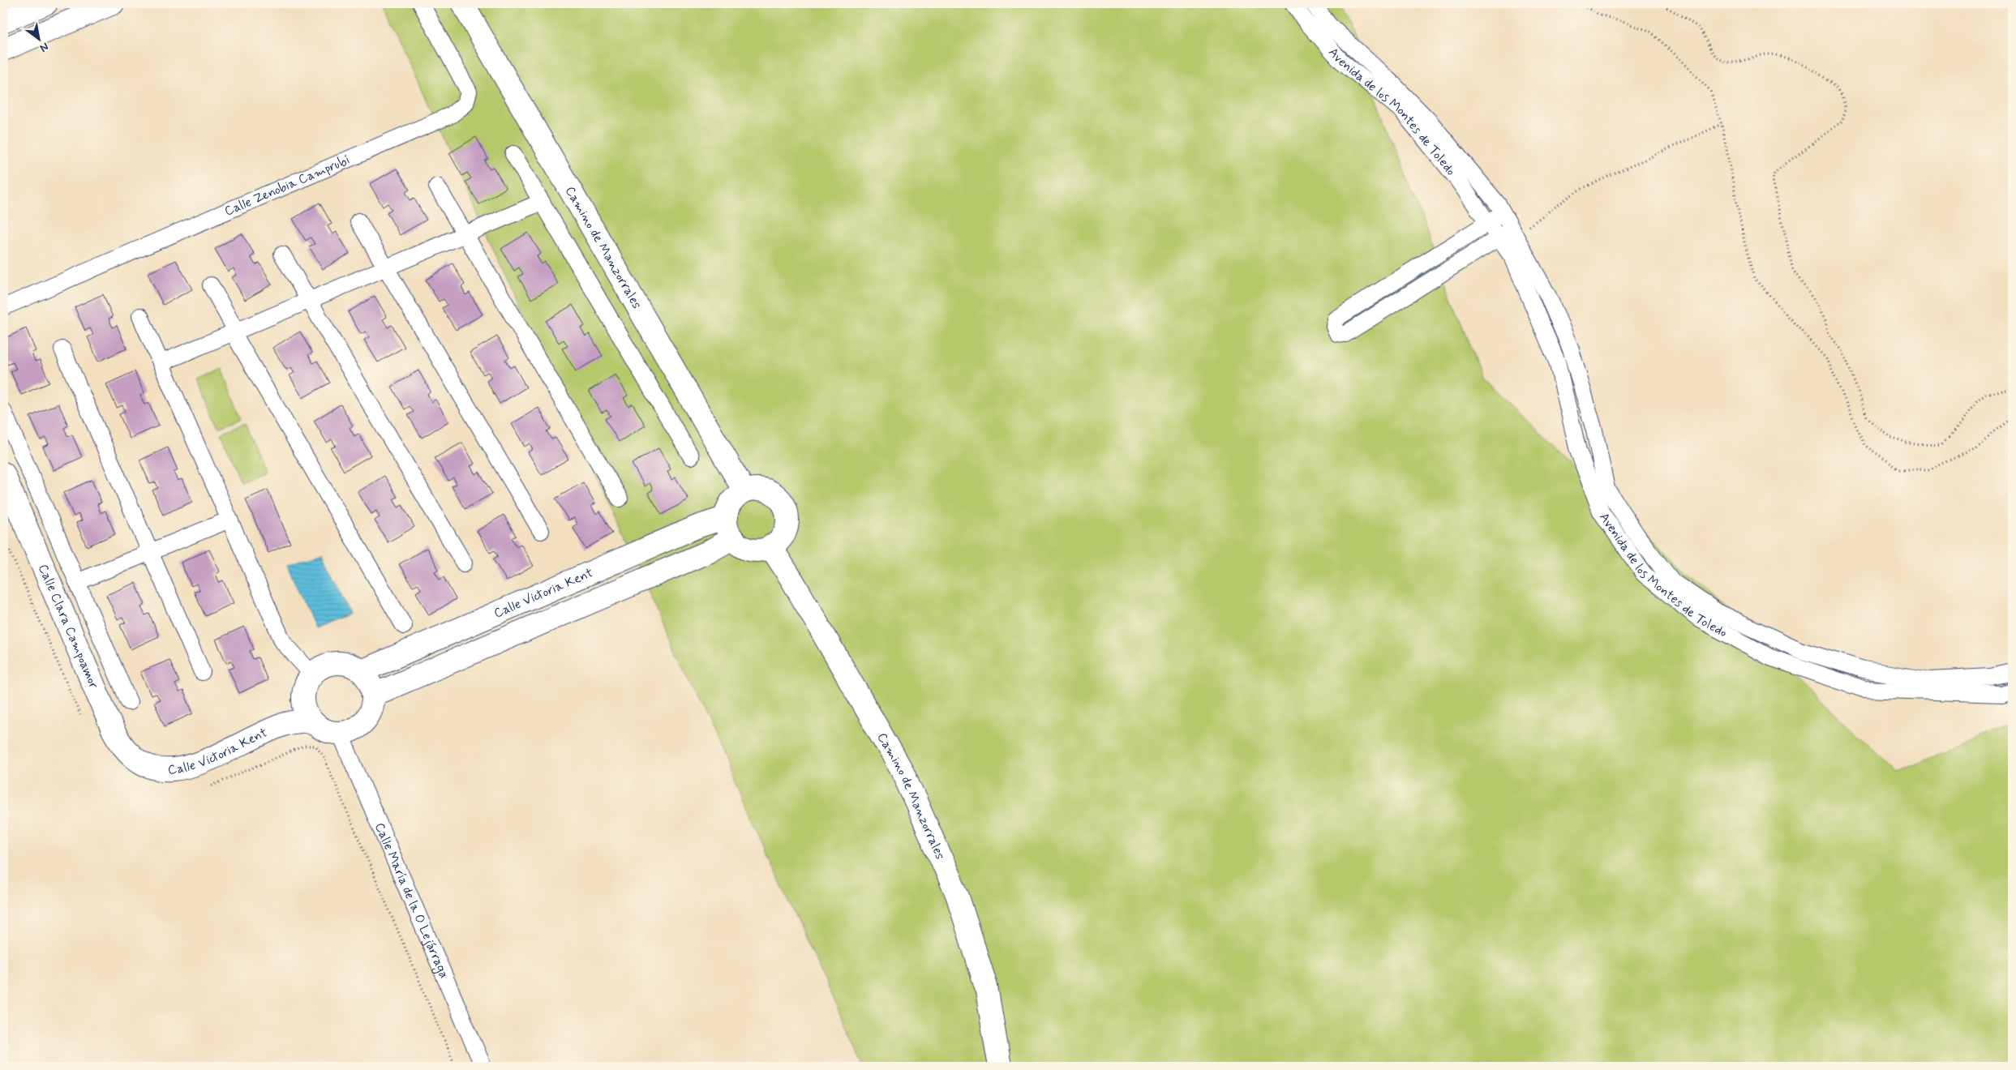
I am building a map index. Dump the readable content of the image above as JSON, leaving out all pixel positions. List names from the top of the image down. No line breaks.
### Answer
{"streets":{"street":["Avenida de los Montes de Toledo","Calle Zenobia Camprubí","Camino de Manzorrales","Calle Victoria Kent","Calle Clara Campoamor","Calle María de la O Lejárraga"]},"crossings":[["Camino de Manzorrales","Calle Victoria Kent"],["Calle Victoria Kent","Calle Clara Campoamor"],["Calle Victoria Kent","Calle María de la O Lejárraga"]],"north":"bottom right"}
